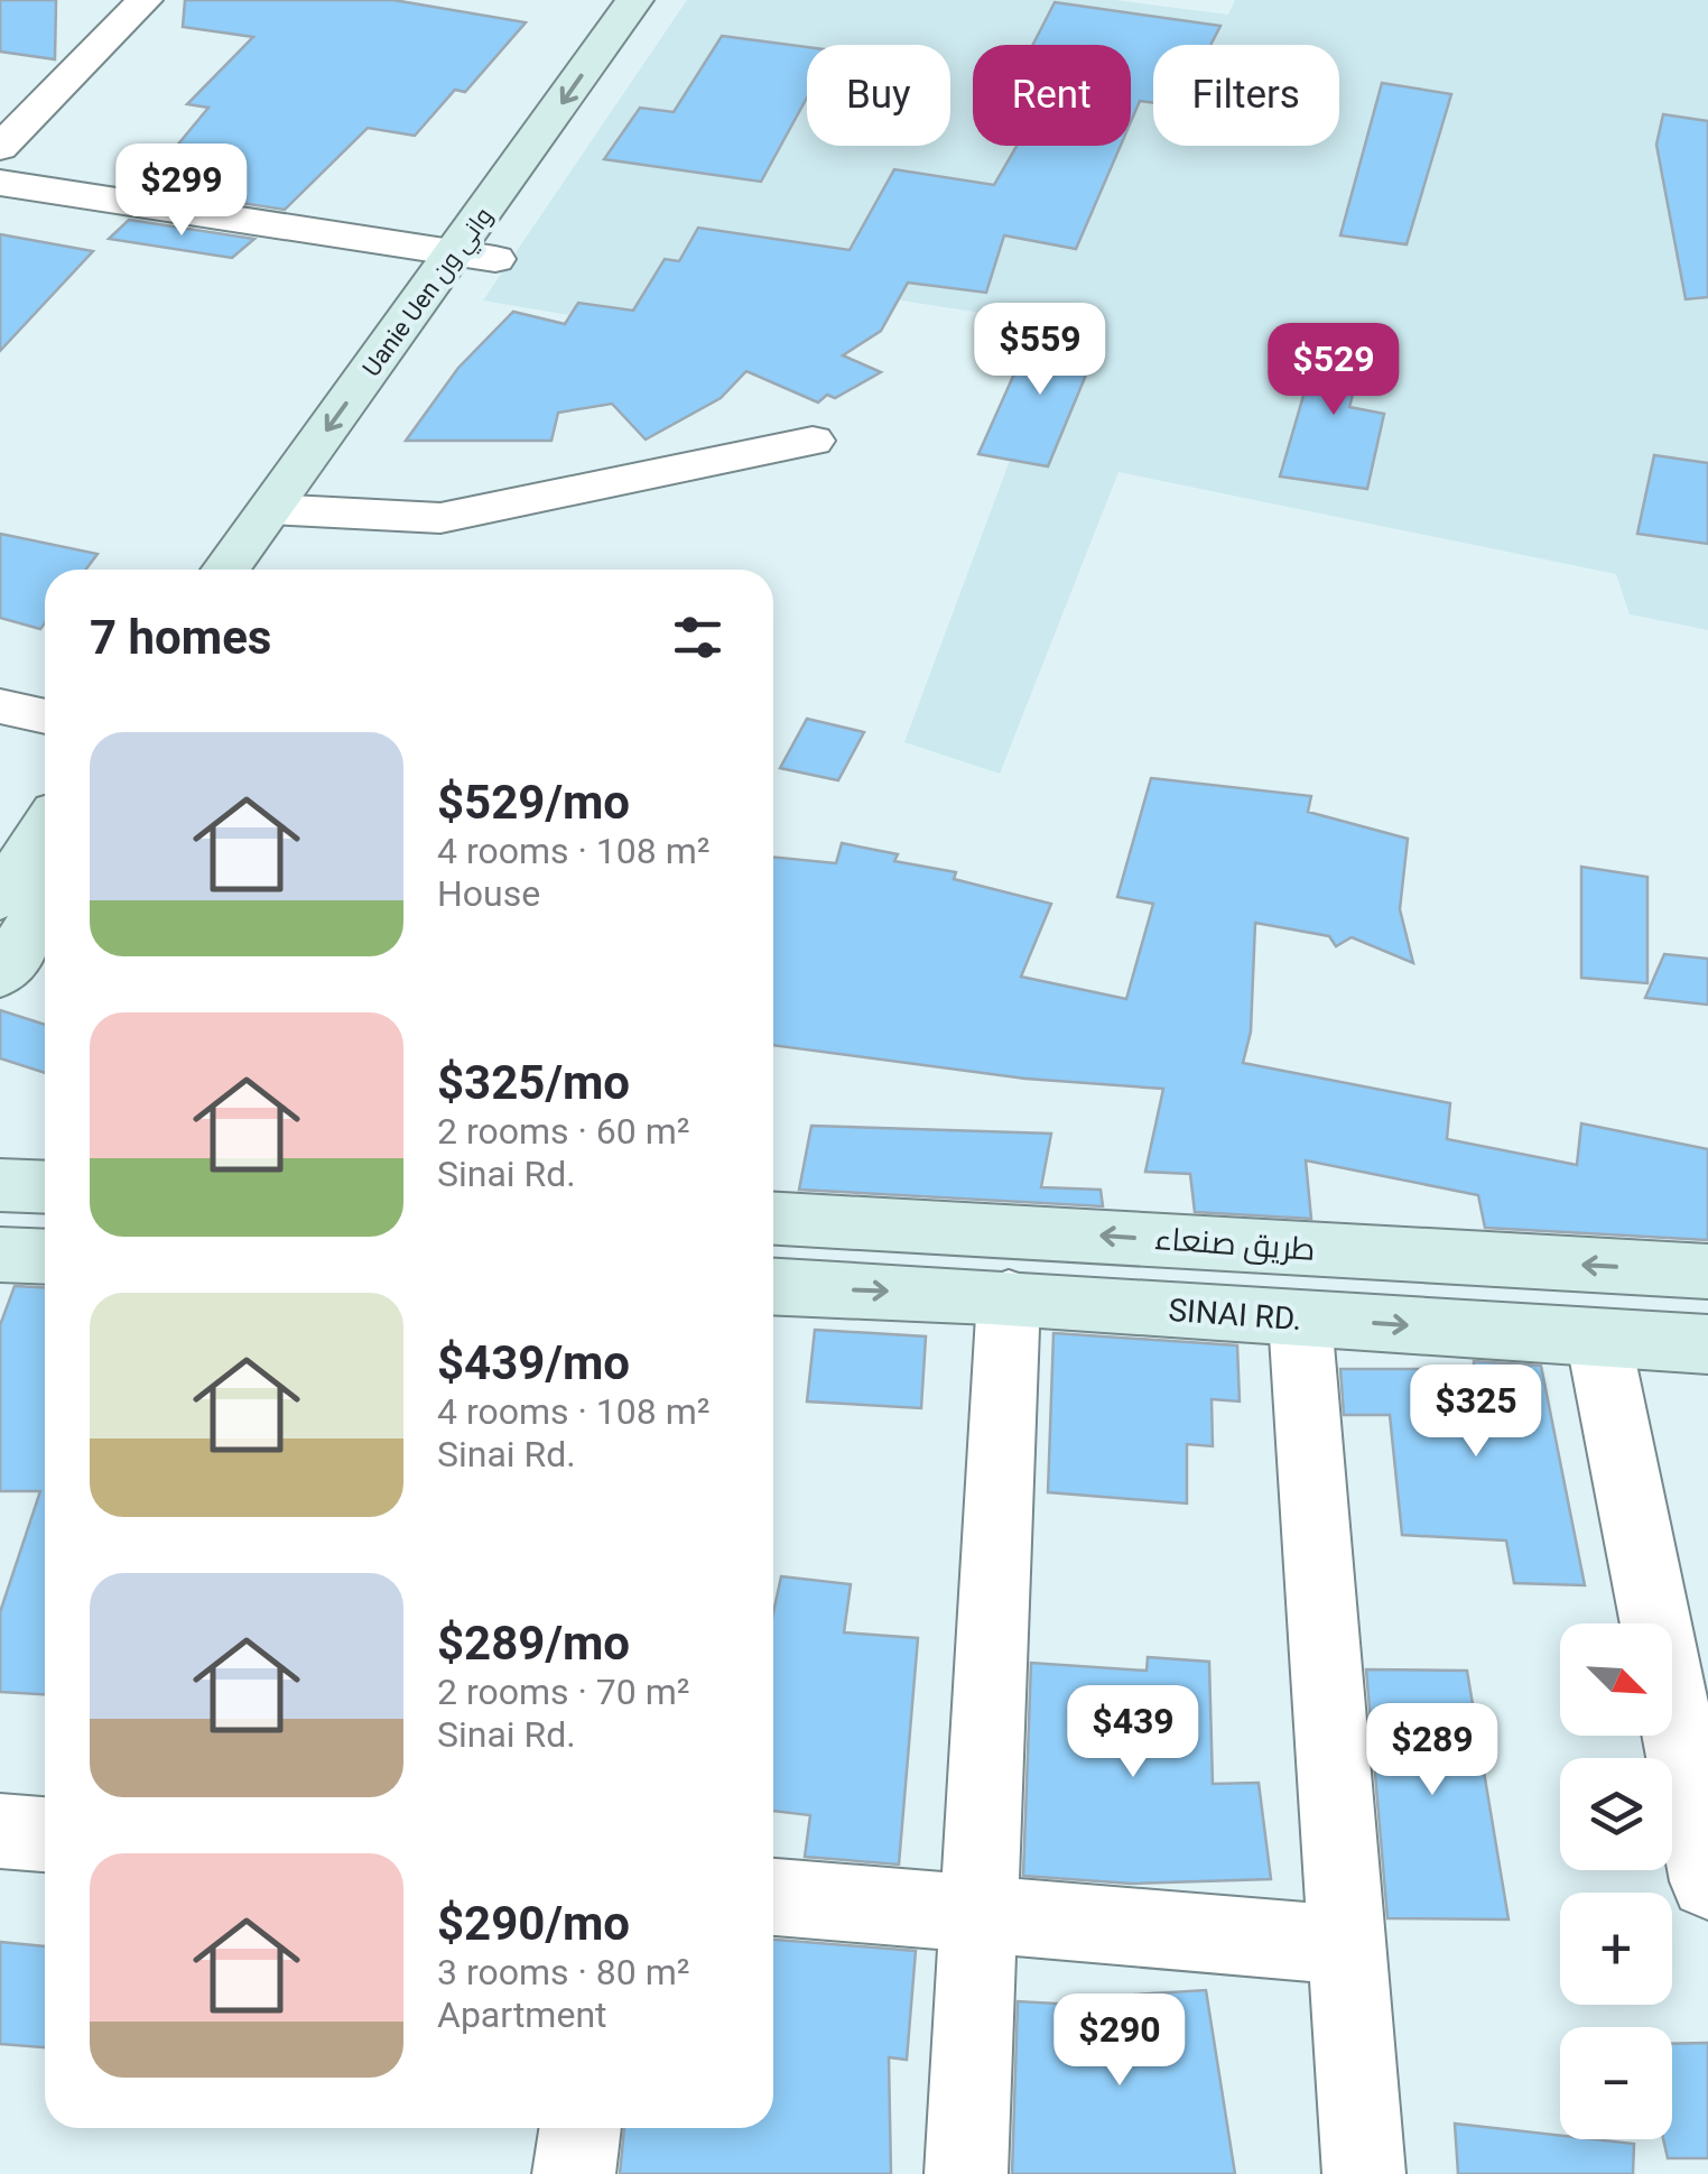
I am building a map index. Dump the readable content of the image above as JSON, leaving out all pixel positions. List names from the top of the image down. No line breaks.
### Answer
{"streets":{"street":["Uanie Uen واني ون","طريق صنعاء","SINAI RD."]},"one_way":["طريق صنعاء","SINAI RD."],"north":"bottom right","page":{"chip":["Buy","Rent","Filters"],"price":["$299","$559","$529","$325","$439","$289","$290"],"heading":"7 homes","list":[{"name":"$529/mo","note":"4 rooms · 108 m² · House"},{"name":"$325/mo","note":"2 rooms · 60 m² · Sinai Rd."},{"name":"$439/mo","note":"4 rooms · 108 m² · Sinai Rd."},{"name":"$289/mo","note":"2 rooms · 70 m² · Sinai Rd."},{"name":"$290/mo","note":"3 rooms · 80 m² · Apartment"}],"map_buttons":["+","−"]}}
